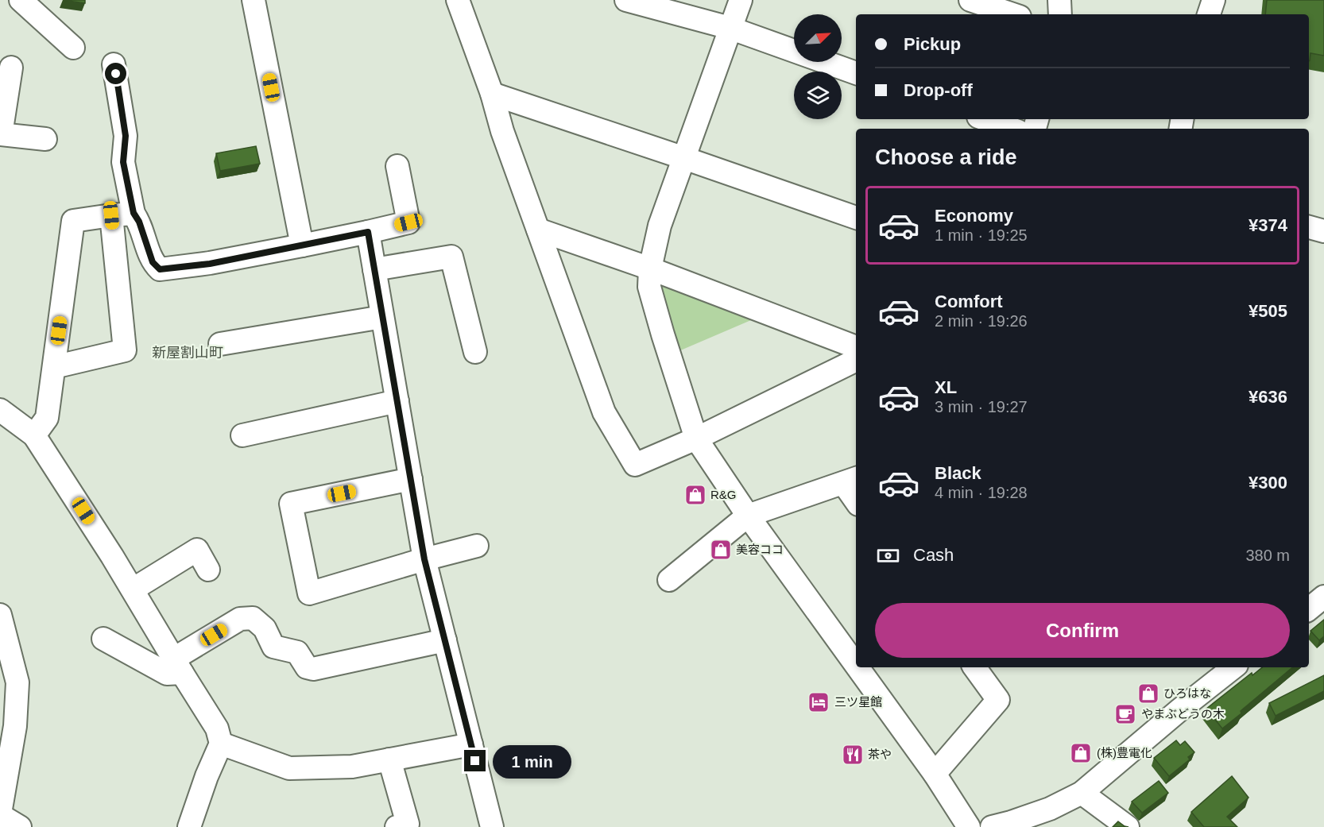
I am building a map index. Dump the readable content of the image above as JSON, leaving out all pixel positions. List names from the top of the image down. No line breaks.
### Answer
{"districts":["新屋割山町"],"places":{"shop":["R&G","美容ココ","ひろはな","(株)豊電化"],"hotel":["三ツ星館"],"cafe":["やまぶどうの木"],"restaurant":["茶や"]},"north":"top right","page":{"banner":["Pickup","Drop-off"],"heading":"Choose a ride","list":[{"name":"Economy","note":"1 min · 19:25","value":"¥374"},{"name":"Comfort","note":"2 min · 19:26","value":"¥505"},{"name":"XL","note":"3 min · 19:27","value":"¥636"},{"name":"Black","note":"4 min · 19:28","value":"¥300"}],"pay":["Cash","380 m"],"buttons":"Confirm","bubble":"1 min"}}
